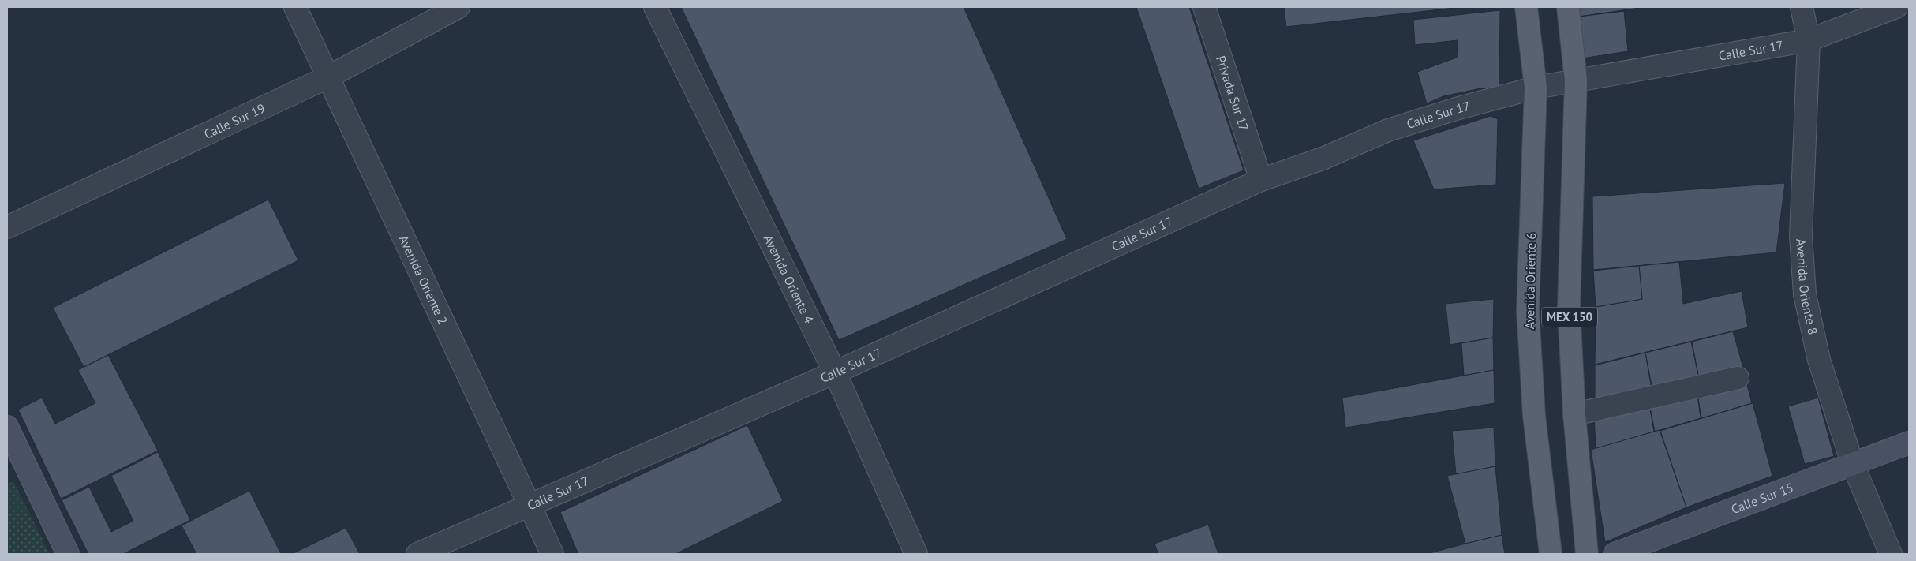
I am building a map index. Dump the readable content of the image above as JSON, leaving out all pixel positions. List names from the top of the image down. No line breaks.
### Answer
{"streets":{"main road":["Avenida Oriente 6","MEX 150"],"street":["Calle Sur 17","Privada Sur 17","Calle Sur 19","Avenida Oriente 4","Avenida Oriente 2","Avenida Oriente 8","Calle Sur 15"]},"crossings":[["Calle Sur 17","Privada Sur 17"],["Calle Sur 17","Avenida Oriente 4"],["Calle Sur 17","Avenida Oriente 2"],["Calle Sur 17","Avenida Oriente 6"],["Calle Sur 17","Avenida Oriente 8"],["Calle Sur 17","MEX 150"],["Calle Sur 19","Avenida Oriente 2"],["Avenida Oriente 8","Calle Sur 15"]]}
